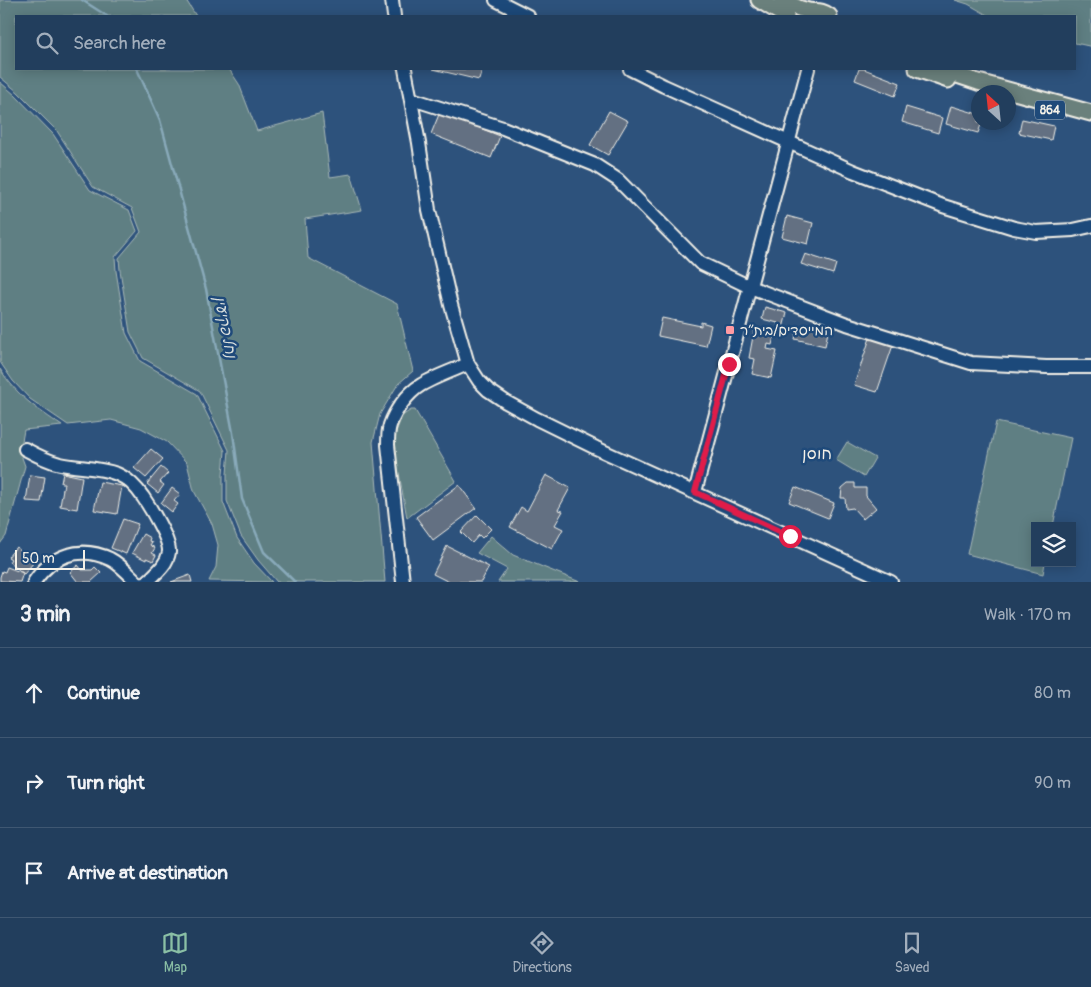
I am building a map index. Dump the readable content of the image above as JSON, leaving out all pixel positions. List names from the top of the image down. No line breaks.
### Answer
{"streets":{"main road":["864"]},"districts":["חוסן"],"water":["נחל פקיעין"],"places":{"transit":["המייסדים/בית״ר"]},"scale_bar":"50 m","north":"top left","page":{"search":"Search here","scale":"50 m","heading":["3 min","Walk · 170 m"],"list":[["Continue","80 m"],["Turn right","90 m"],"Arrive at destination"],"nav":["Map","Directions","Saved"]}}
